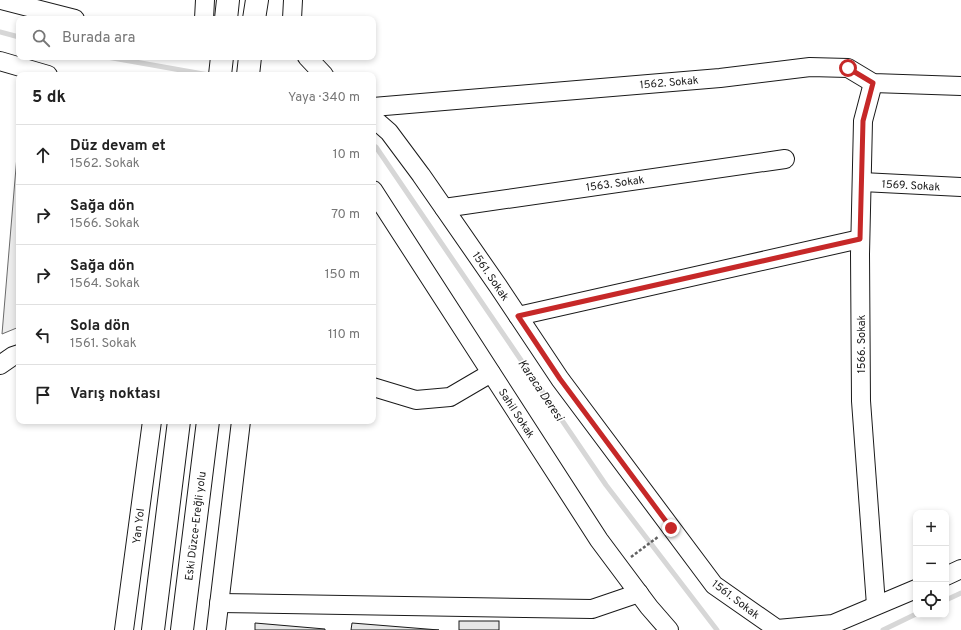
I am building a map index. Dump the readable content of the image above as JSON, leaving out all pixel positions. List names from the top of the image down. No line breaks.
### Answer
{"streets":{"main road":["Eski Düzce-Ereğli yolu"],"street":["1562. Sokak","1563. Sokak","1569. Sokak","1561. Sokak","1566. Sokak","Sahil Sokak","Yan Yol"]},"crossings":[["1562. Sokak","1566. Sokak"],["1563. Sokak","1561. Sokak"],["1569. Sokak","1566. Sokak"],["1561. Sokak","1566. Sokak"]],"water":["Karaca Deresi"],"page":{"search":"Burada ara","heading":["5 dk","Yaya · 340 m"],"list":[["Düz devam et","1562. Sokak","10 m"],["Sağa dön","1566. Sokak","70 m"],["Sağa dön","1564. Sokak","150 m"],["Sola dön","1561. Sokak","110 m"],"Varış noktası"],"map_buttons":["+","−"]}}
